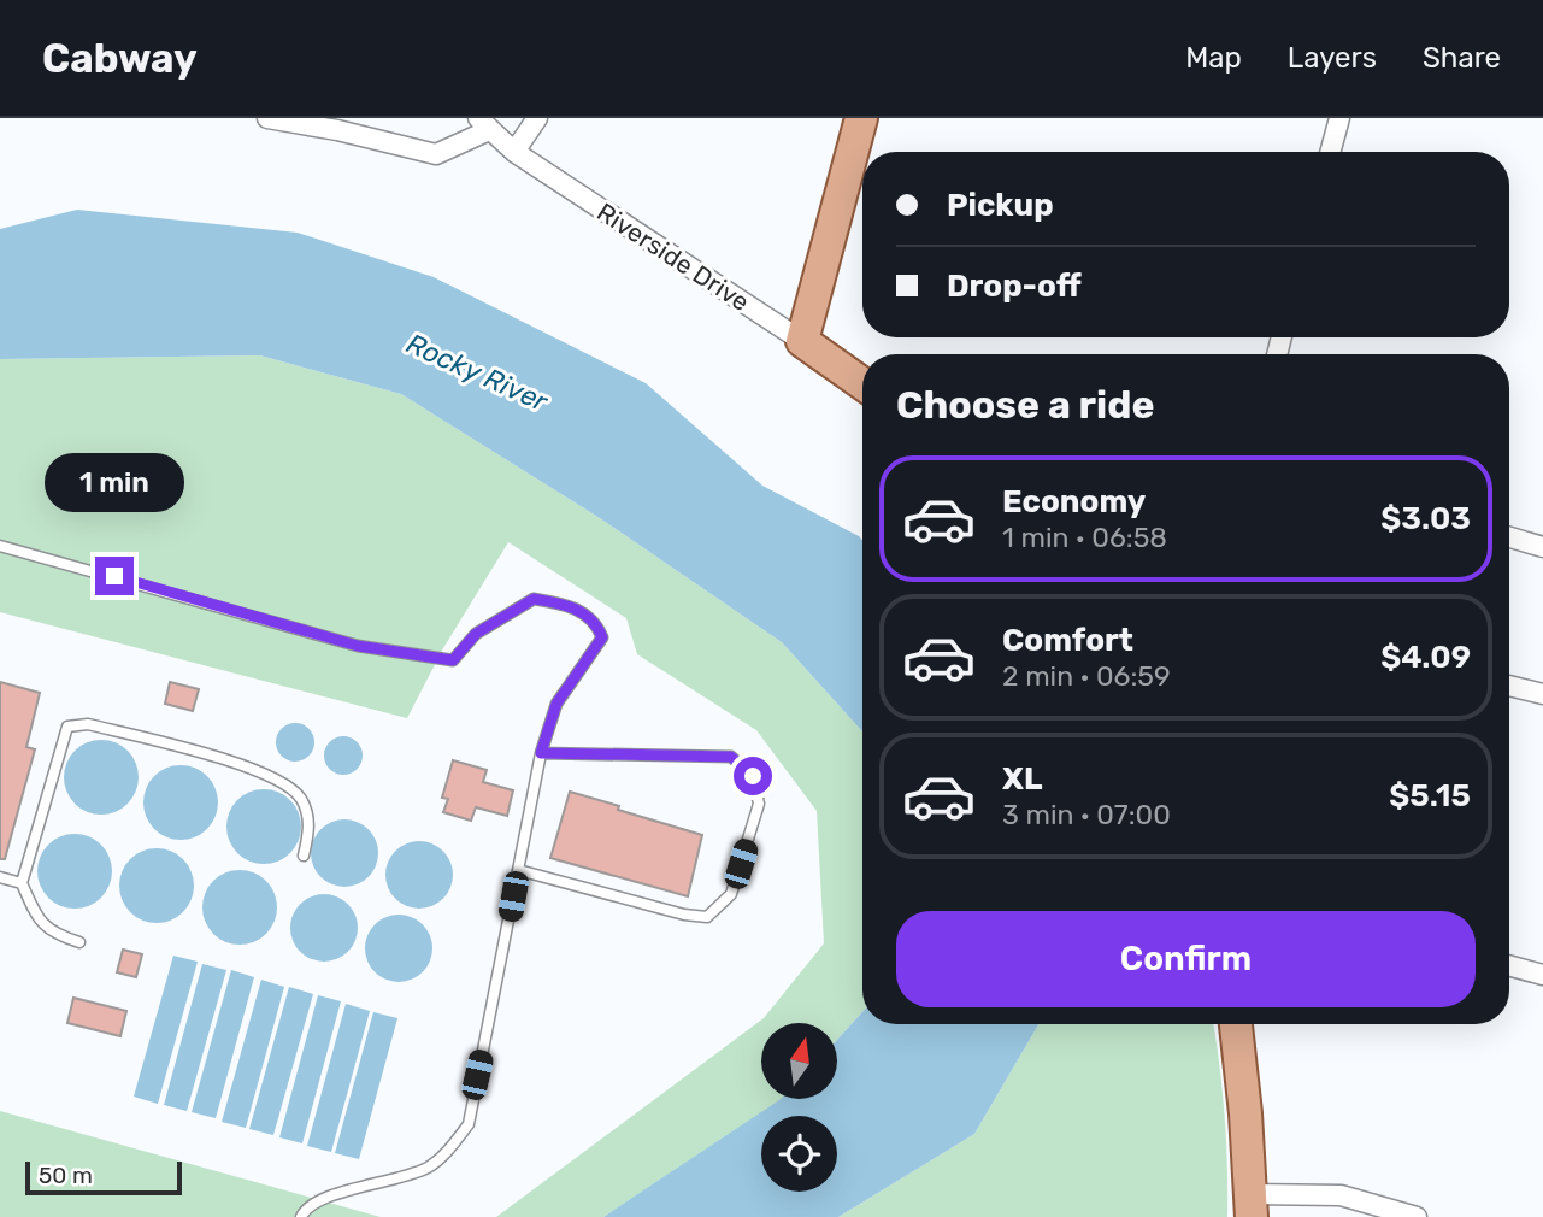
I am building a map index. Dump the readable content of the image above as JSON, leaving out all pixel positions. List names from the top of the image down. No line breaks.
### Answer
{"streets":{"main road":["Riverside Drive"]},"water":["Rocky River"],"scale_bar":"50 m","north":"top","page":{"header":"Cabway","nav":["Map","Layers","Share"],"banner":["Pickup","Drop-off"],"heading":"Choose a ride","bubble":"1 min","list":[{"name":"Economy","note":"1 min · 06:58","value":"$3.03"},{"name":"Comfort","note":"2 min · 06:59","value":"$4.09"},{"name":"XL","note":"3 min · 07:00","value":"$5.15"}],"buttons":"Confirm","scale":"50 m"}}
